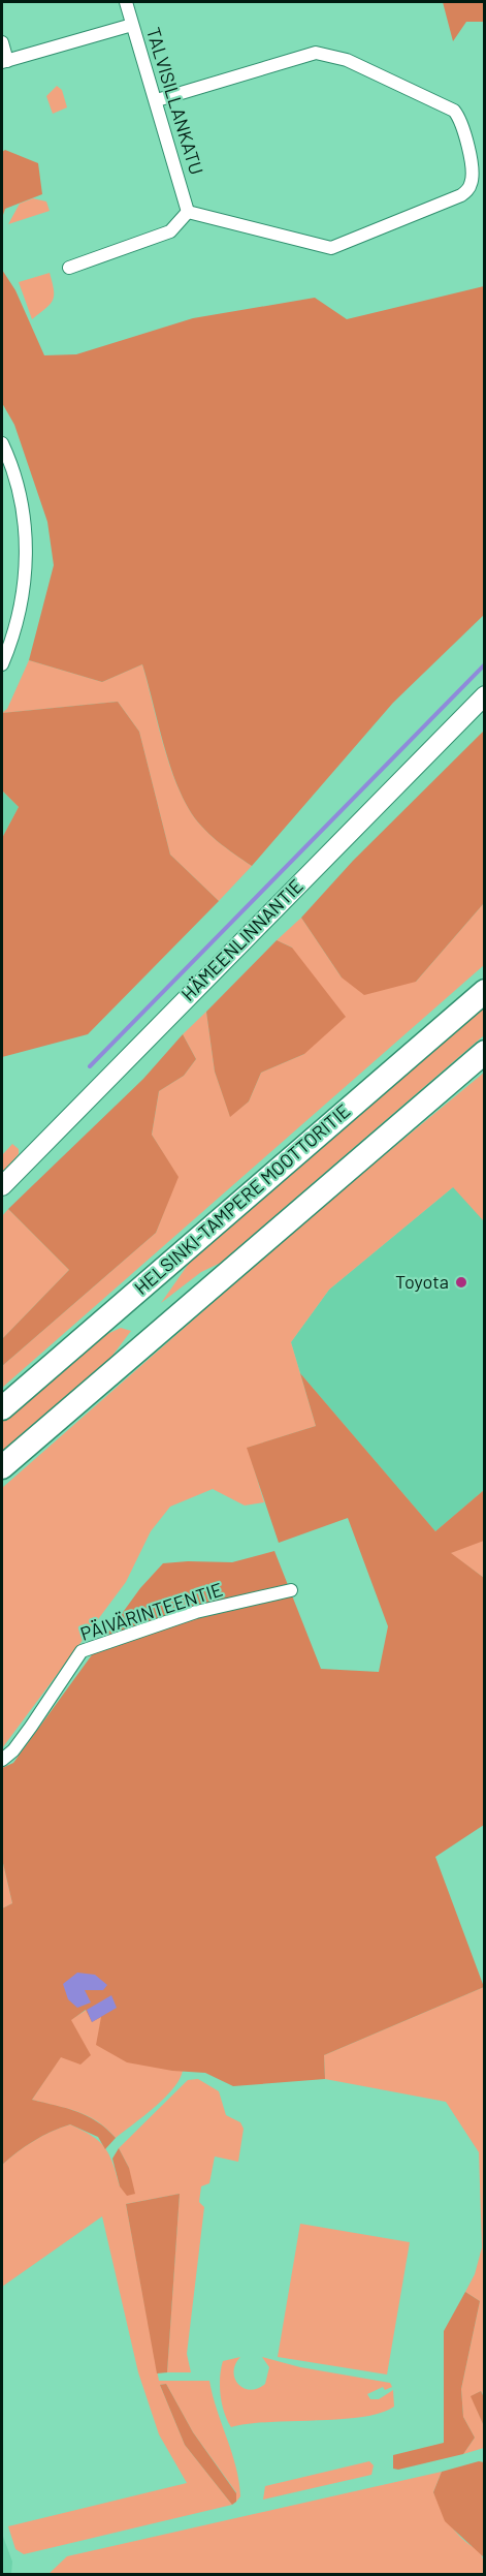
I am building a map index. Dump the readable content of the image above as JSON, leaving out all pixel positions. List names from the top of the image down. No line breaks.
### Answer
{"streets":{"highway":["HELSINKI-TAMPERE MOOTTORITIE"],"main road":["HÄMEENLINNANTIE"],"street":["TALVISILLANKATU","PÄIVÄRINTEENTIE"]},"places":["Toyota"]}
